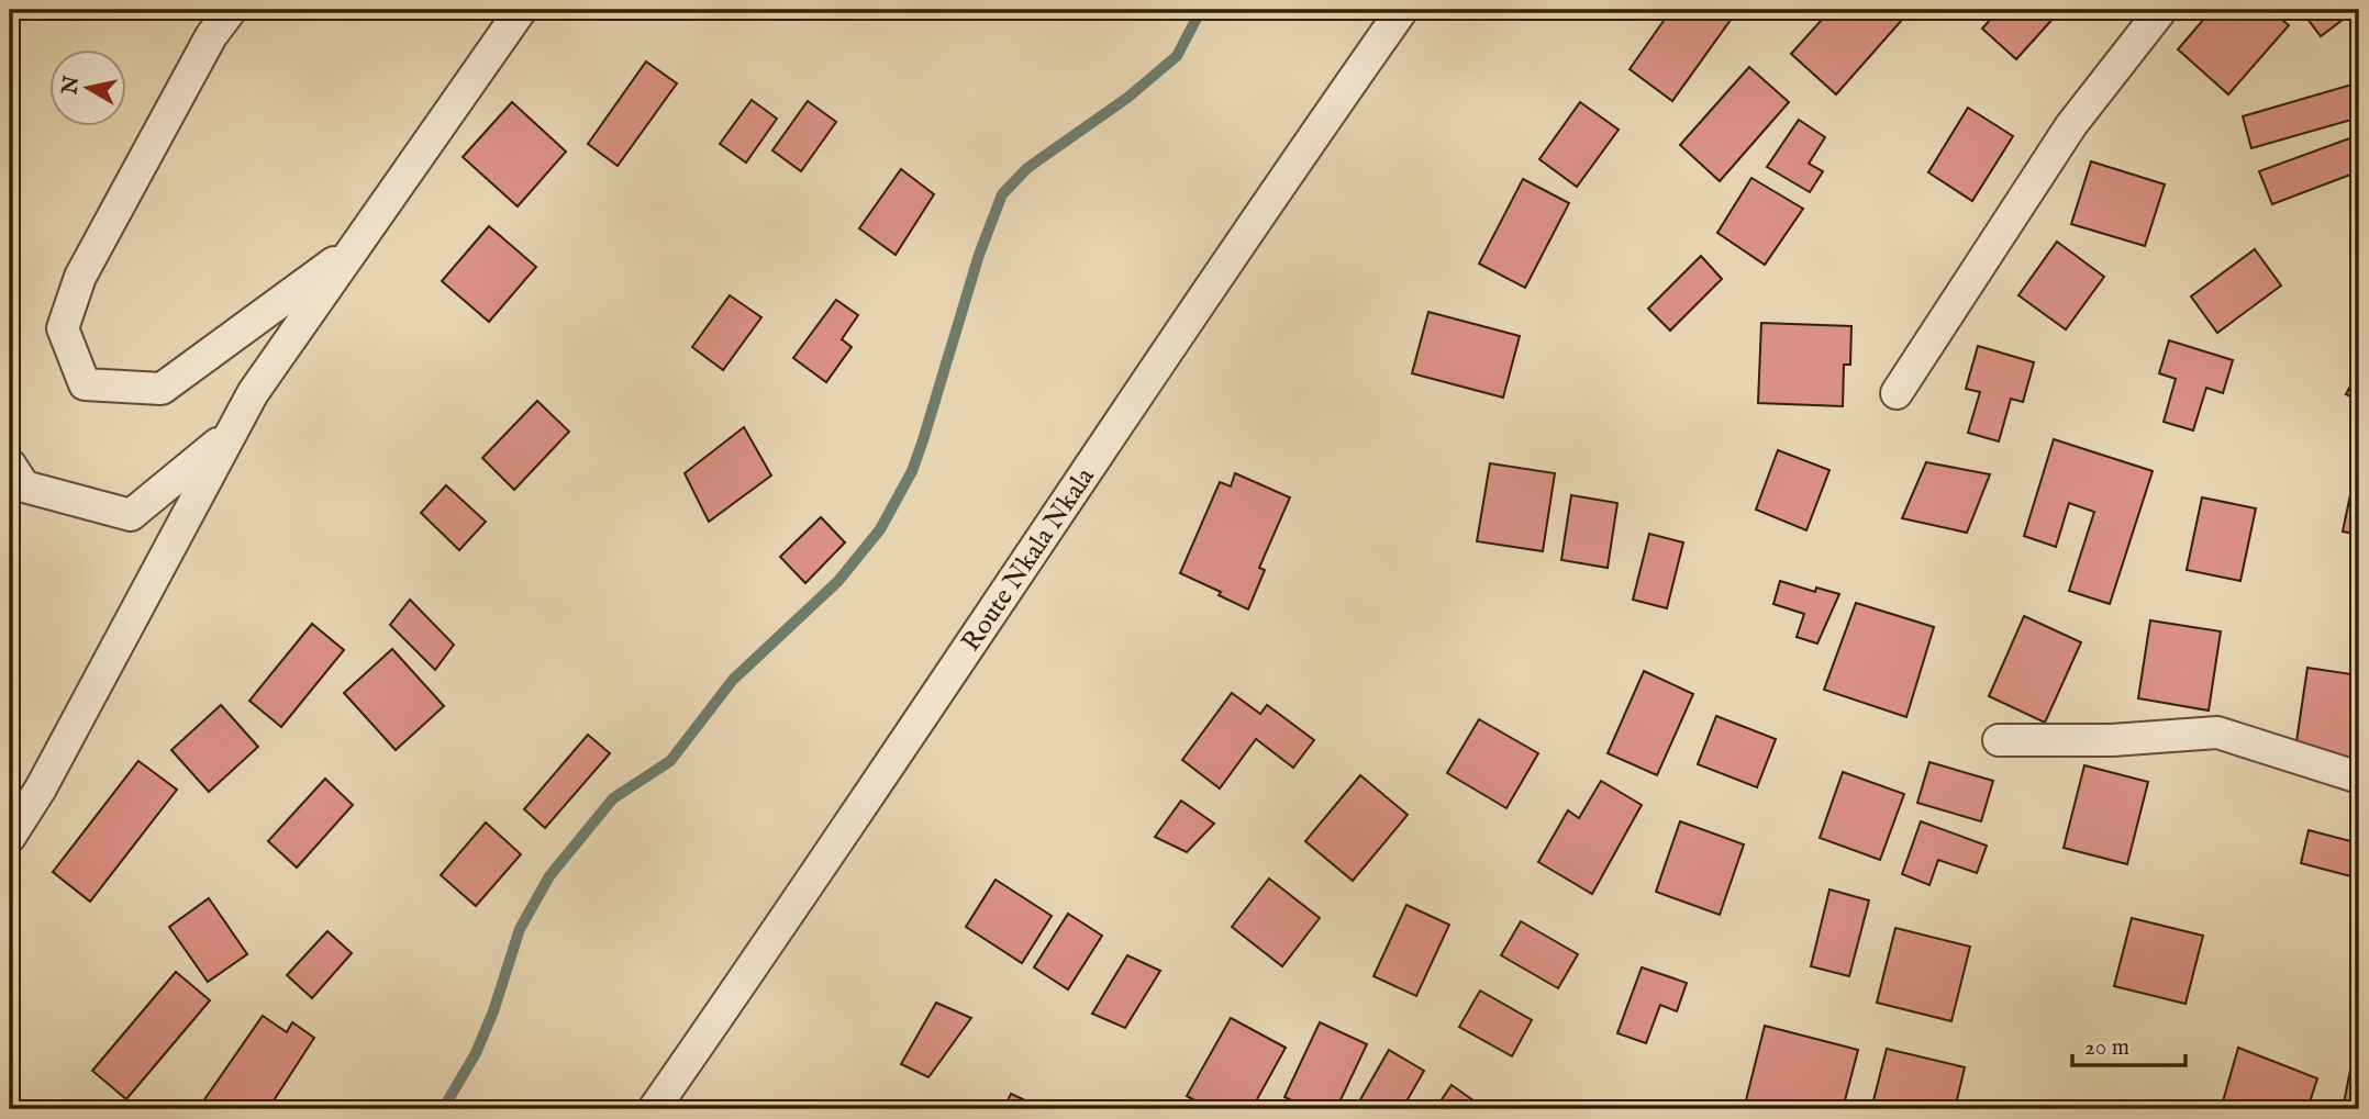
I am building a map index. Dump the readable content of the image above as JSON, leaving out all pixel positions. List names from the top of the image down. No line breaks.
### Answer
{"streets":{"street":["Route Nkala Nkala"]},"scale_bar":"20 m","north":"left"}
